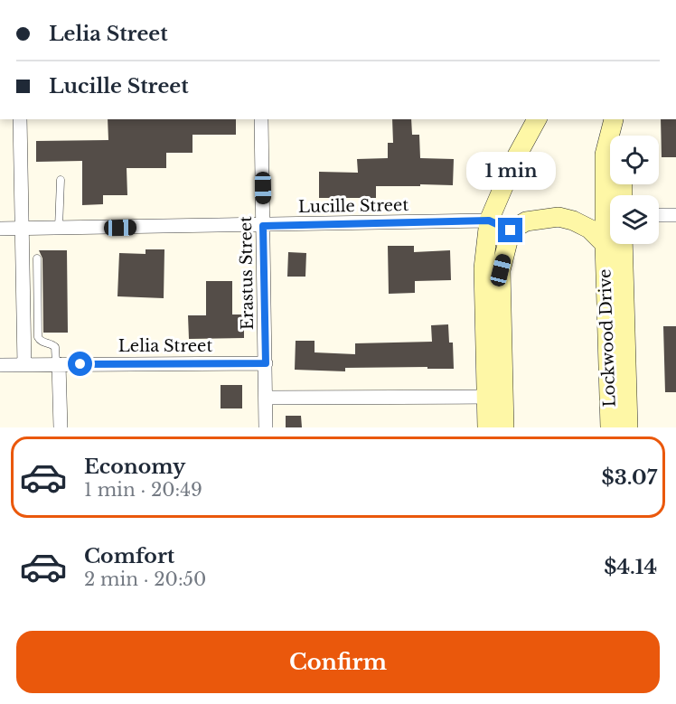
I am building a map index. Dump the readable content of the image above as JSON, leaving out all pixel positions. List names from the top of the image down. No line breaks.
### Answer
{"streets":{"main road":["Lockwood Drive"],"street":["Lucille Street","Erastus Street","Lelia Street"]},"crossings":[["Lucille Street","Erastus Street"],["Erastus Street","Lelia Street"]],"page":{"banner":["Lelia Street","Lucille Street"],"bubble":"1 min","list":[{"name":"Economy","note":"1 min · 20:49","value":"$3.07"},{"name":"Comfort","note":"2 min · 20:50","value":"$4.14"}],"buttons":"Confirm"}}
